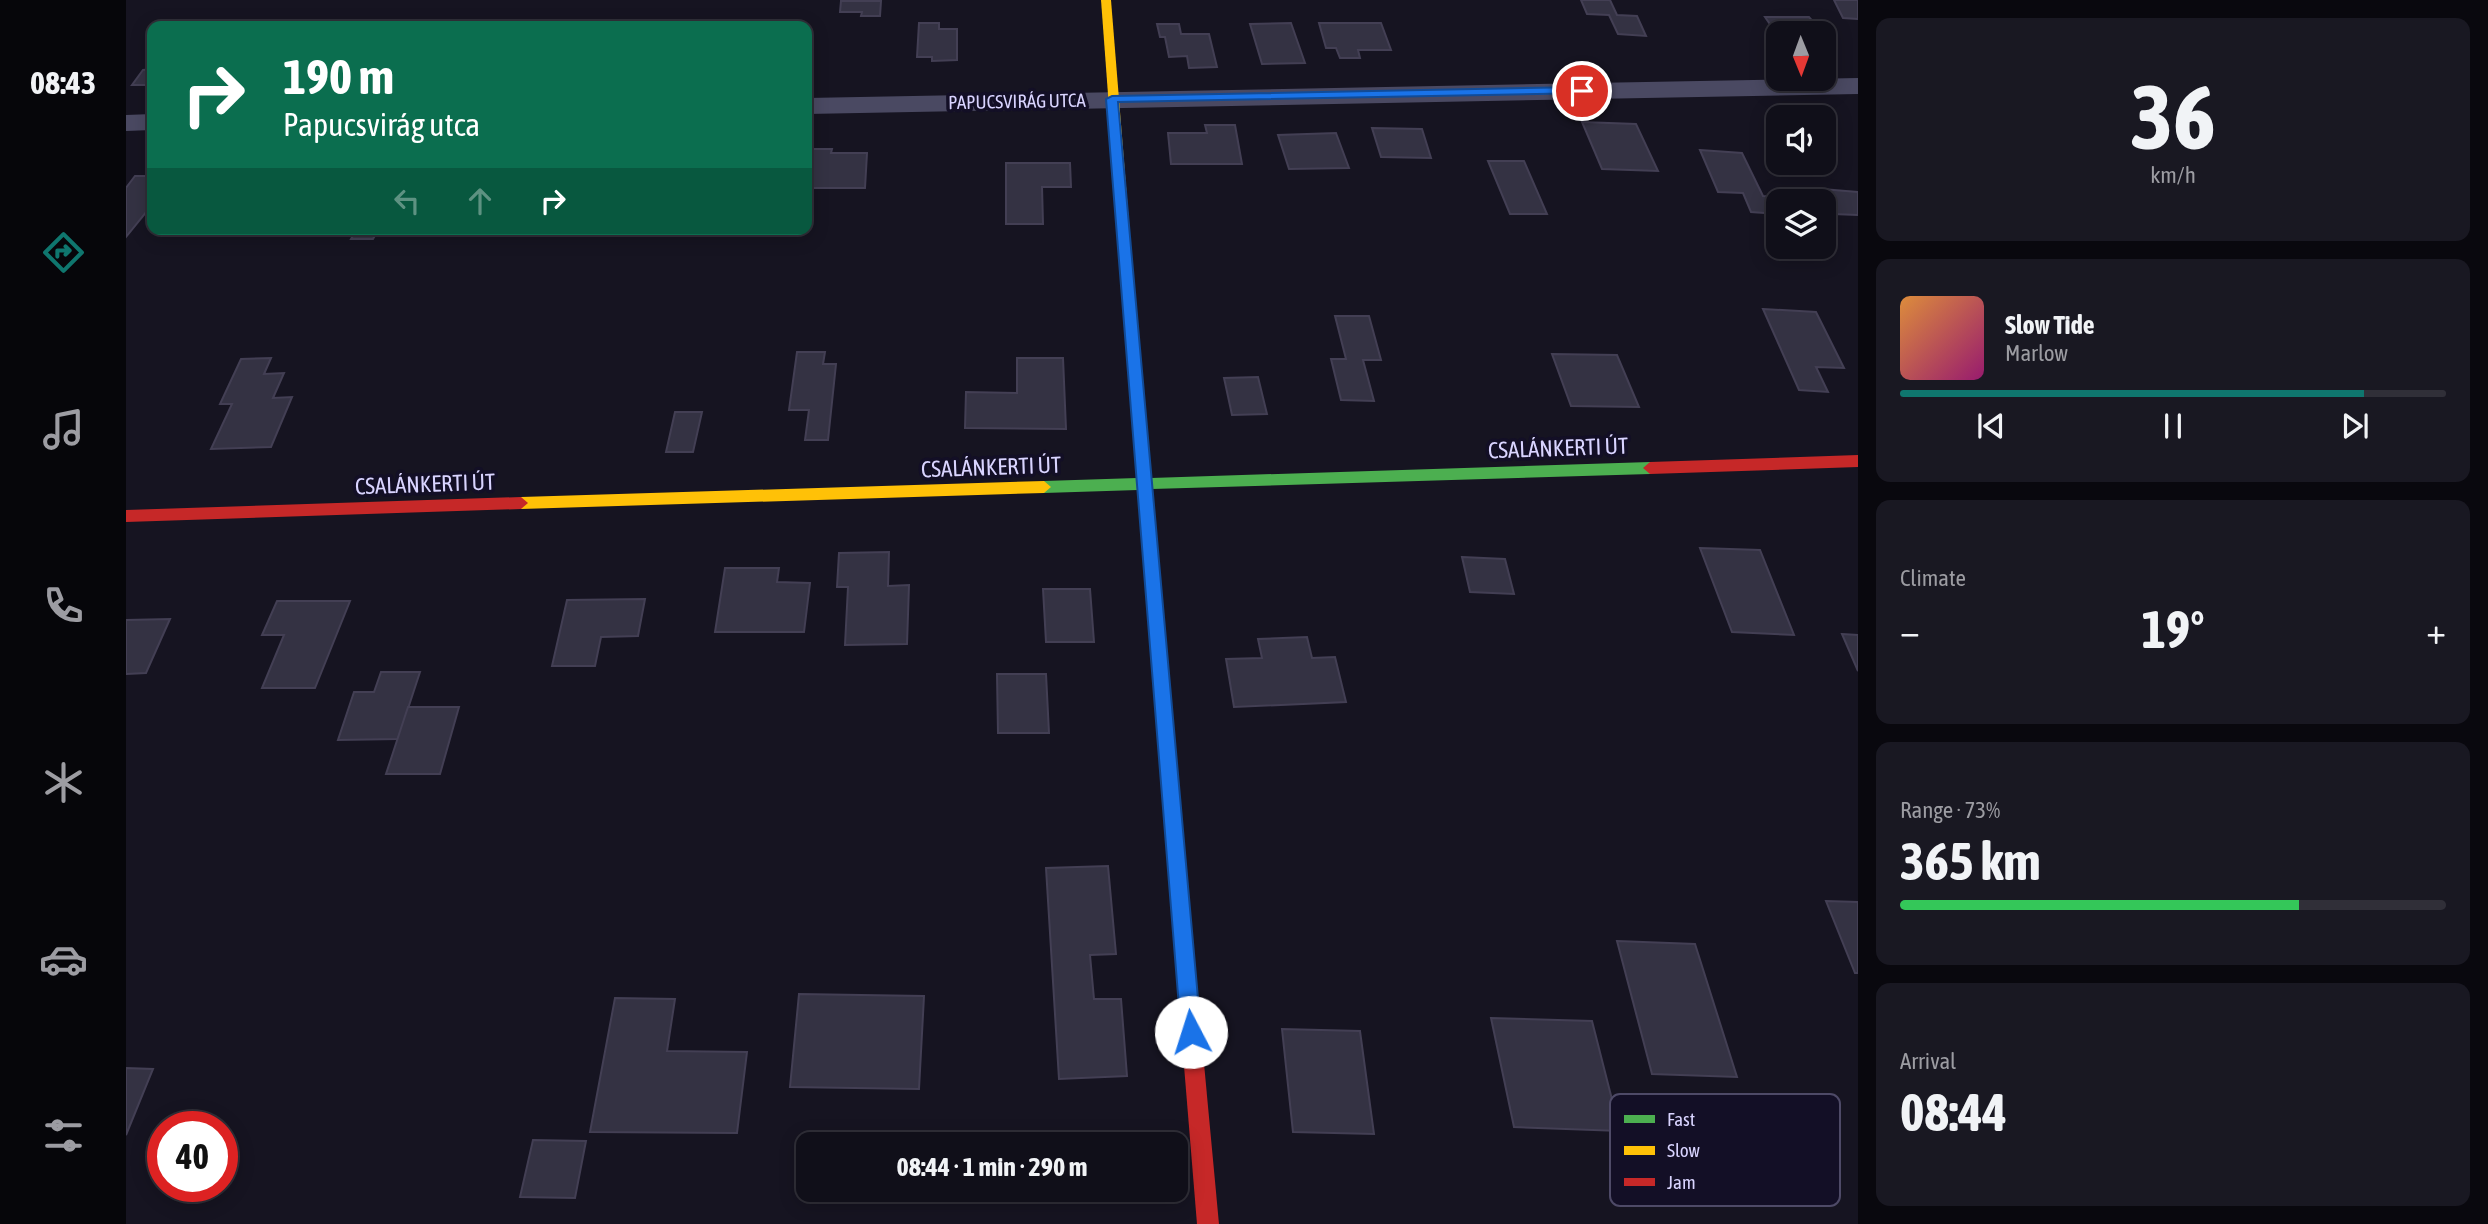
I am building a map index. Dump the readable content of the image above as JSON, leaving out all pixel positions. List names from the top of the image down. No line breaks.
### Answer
{"streets":{"street":["PAPUCSVIRÁG UTCA","CSALÁNKERTI ÚT"]},"legend":["Fast","Slow","Jam"],"north":"bottom","page":{"tabs":"08:43","tile":[["36","km/h"],"Climate",["Range · 73%","365 km"],["Arrival","08:44"]],"turn":["190 m","Papucsvirág utca"],"song":["Slow Tide","Marlow"],"heat":["−","19°","+"],"limit":"40","trip":"08:44 · 1 min · 290 m"}}
